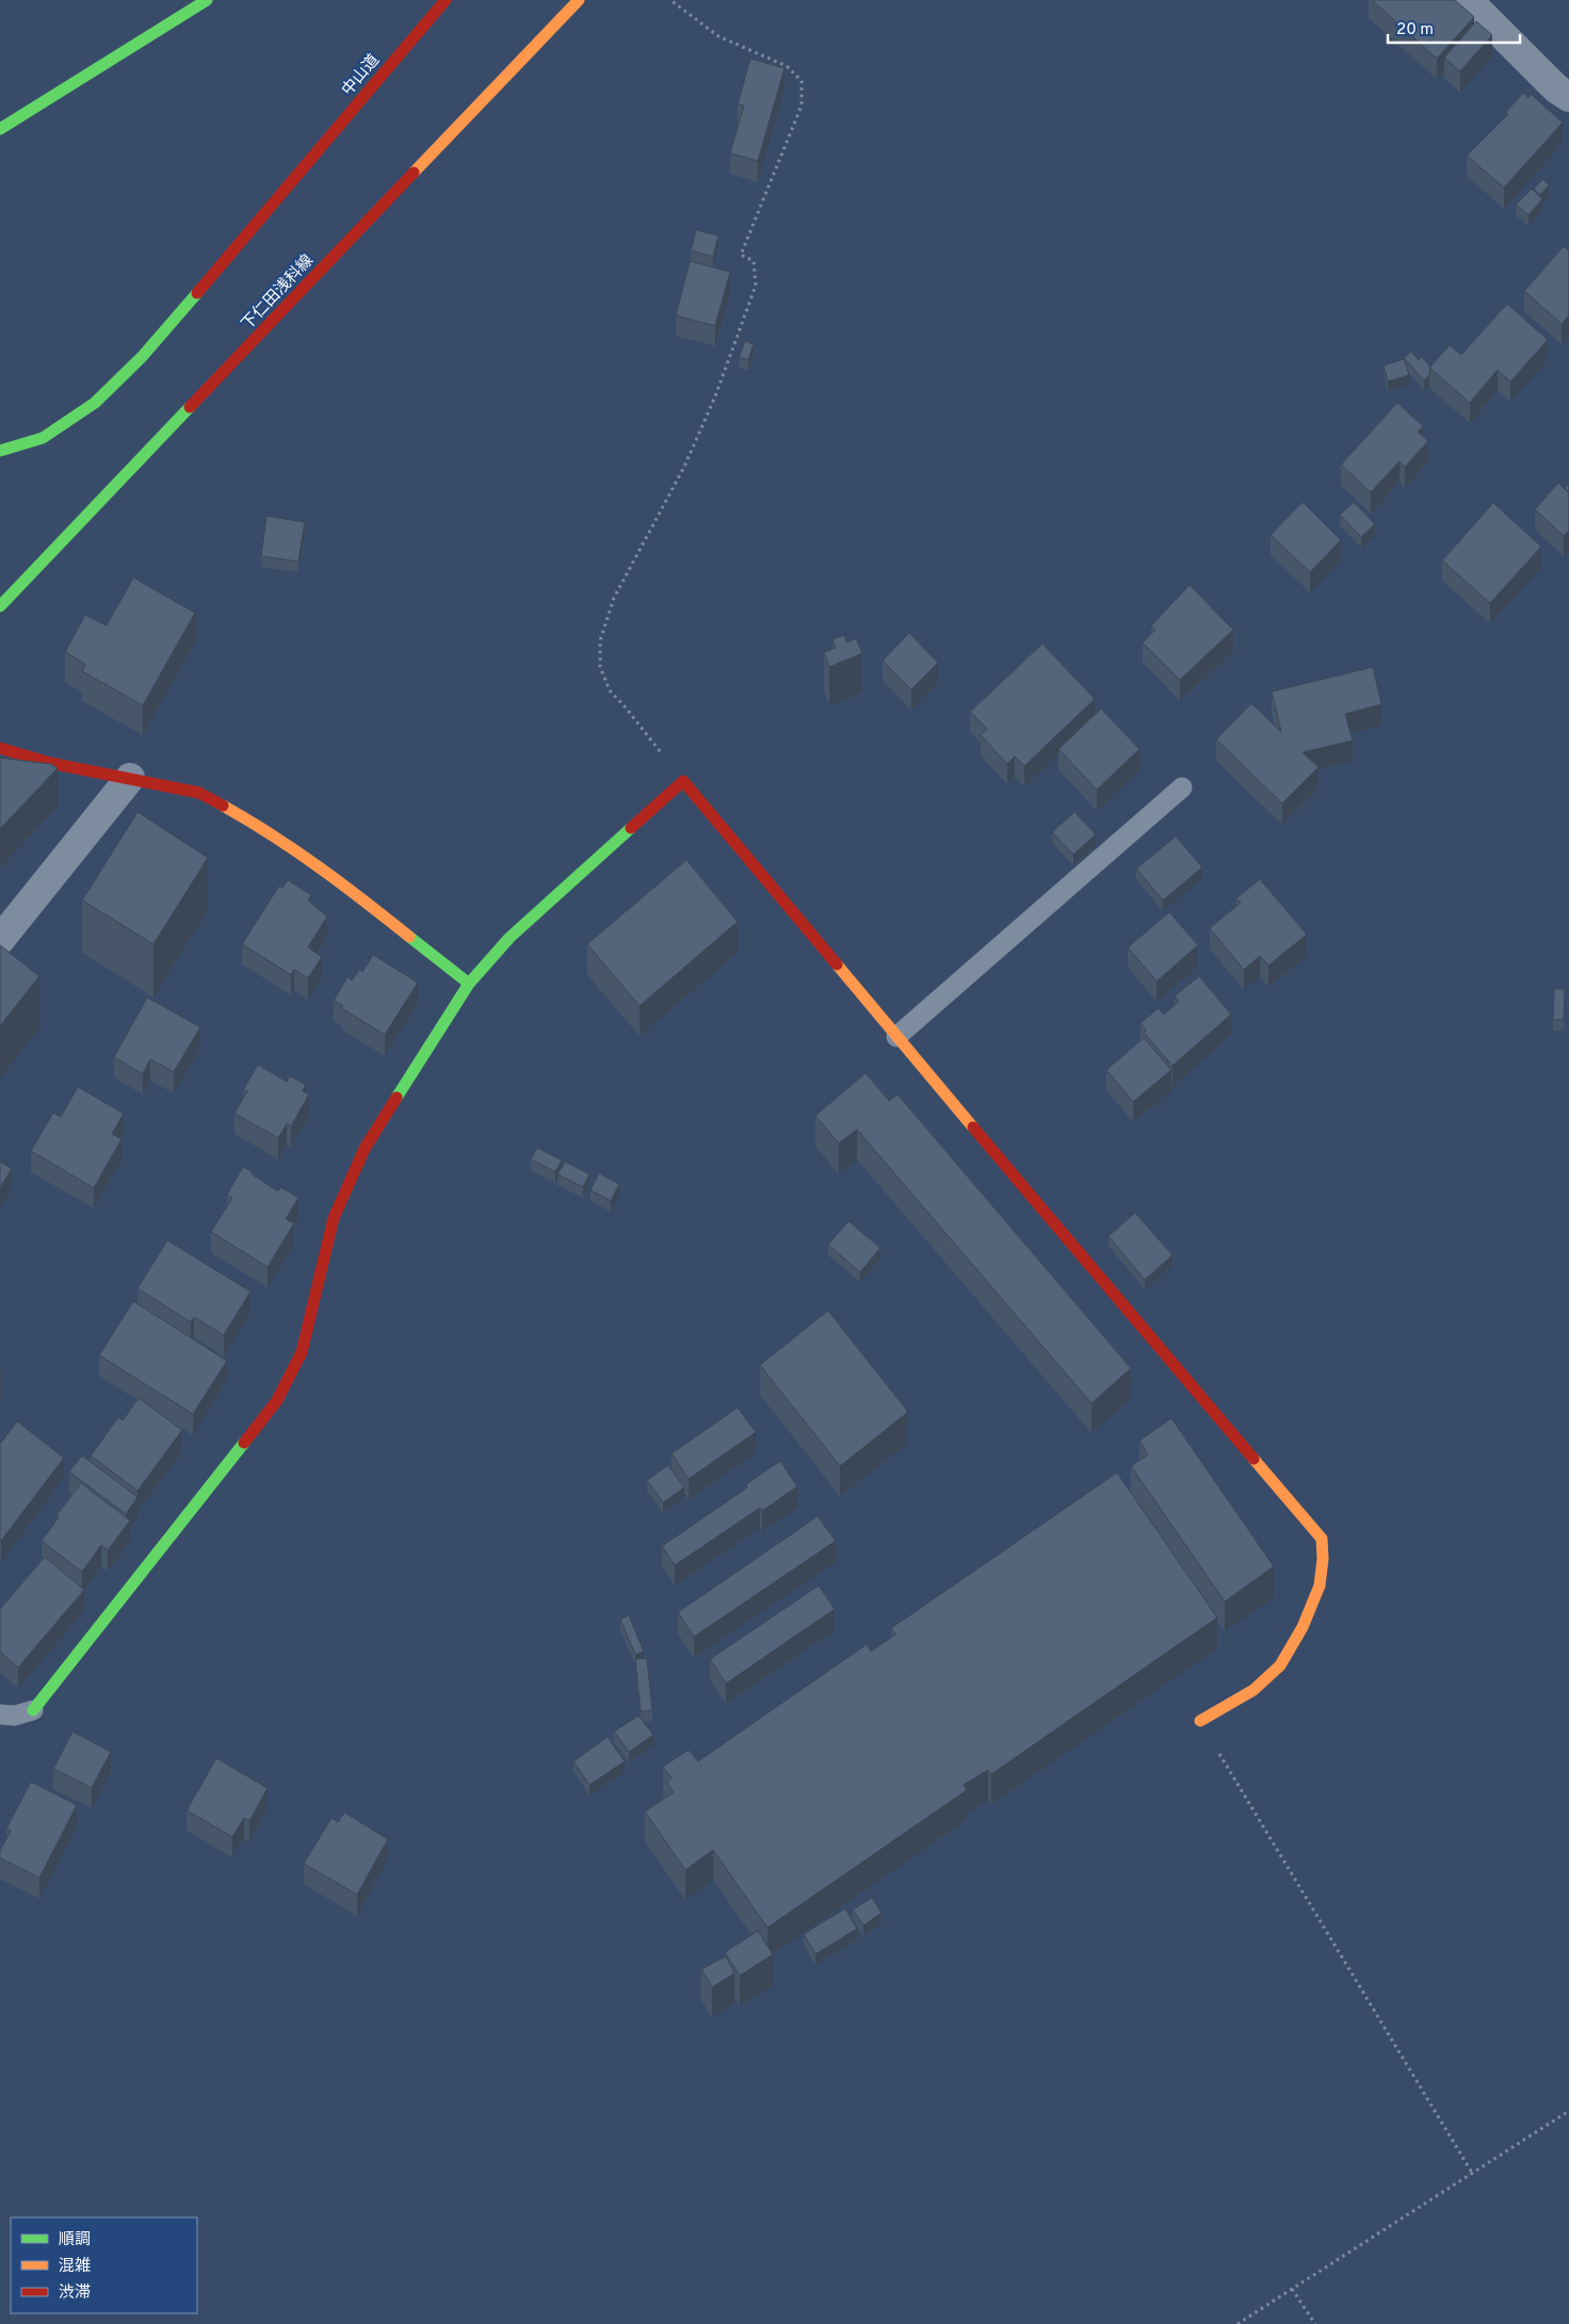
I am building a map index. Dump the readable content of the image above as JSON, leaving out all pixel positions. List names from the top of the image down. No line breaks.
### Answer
{"streets":{"street":["中山道","下仁田浅科線"]},"legend":["順調","混雑","渋滞"],"scale_bar":"20 m"}
